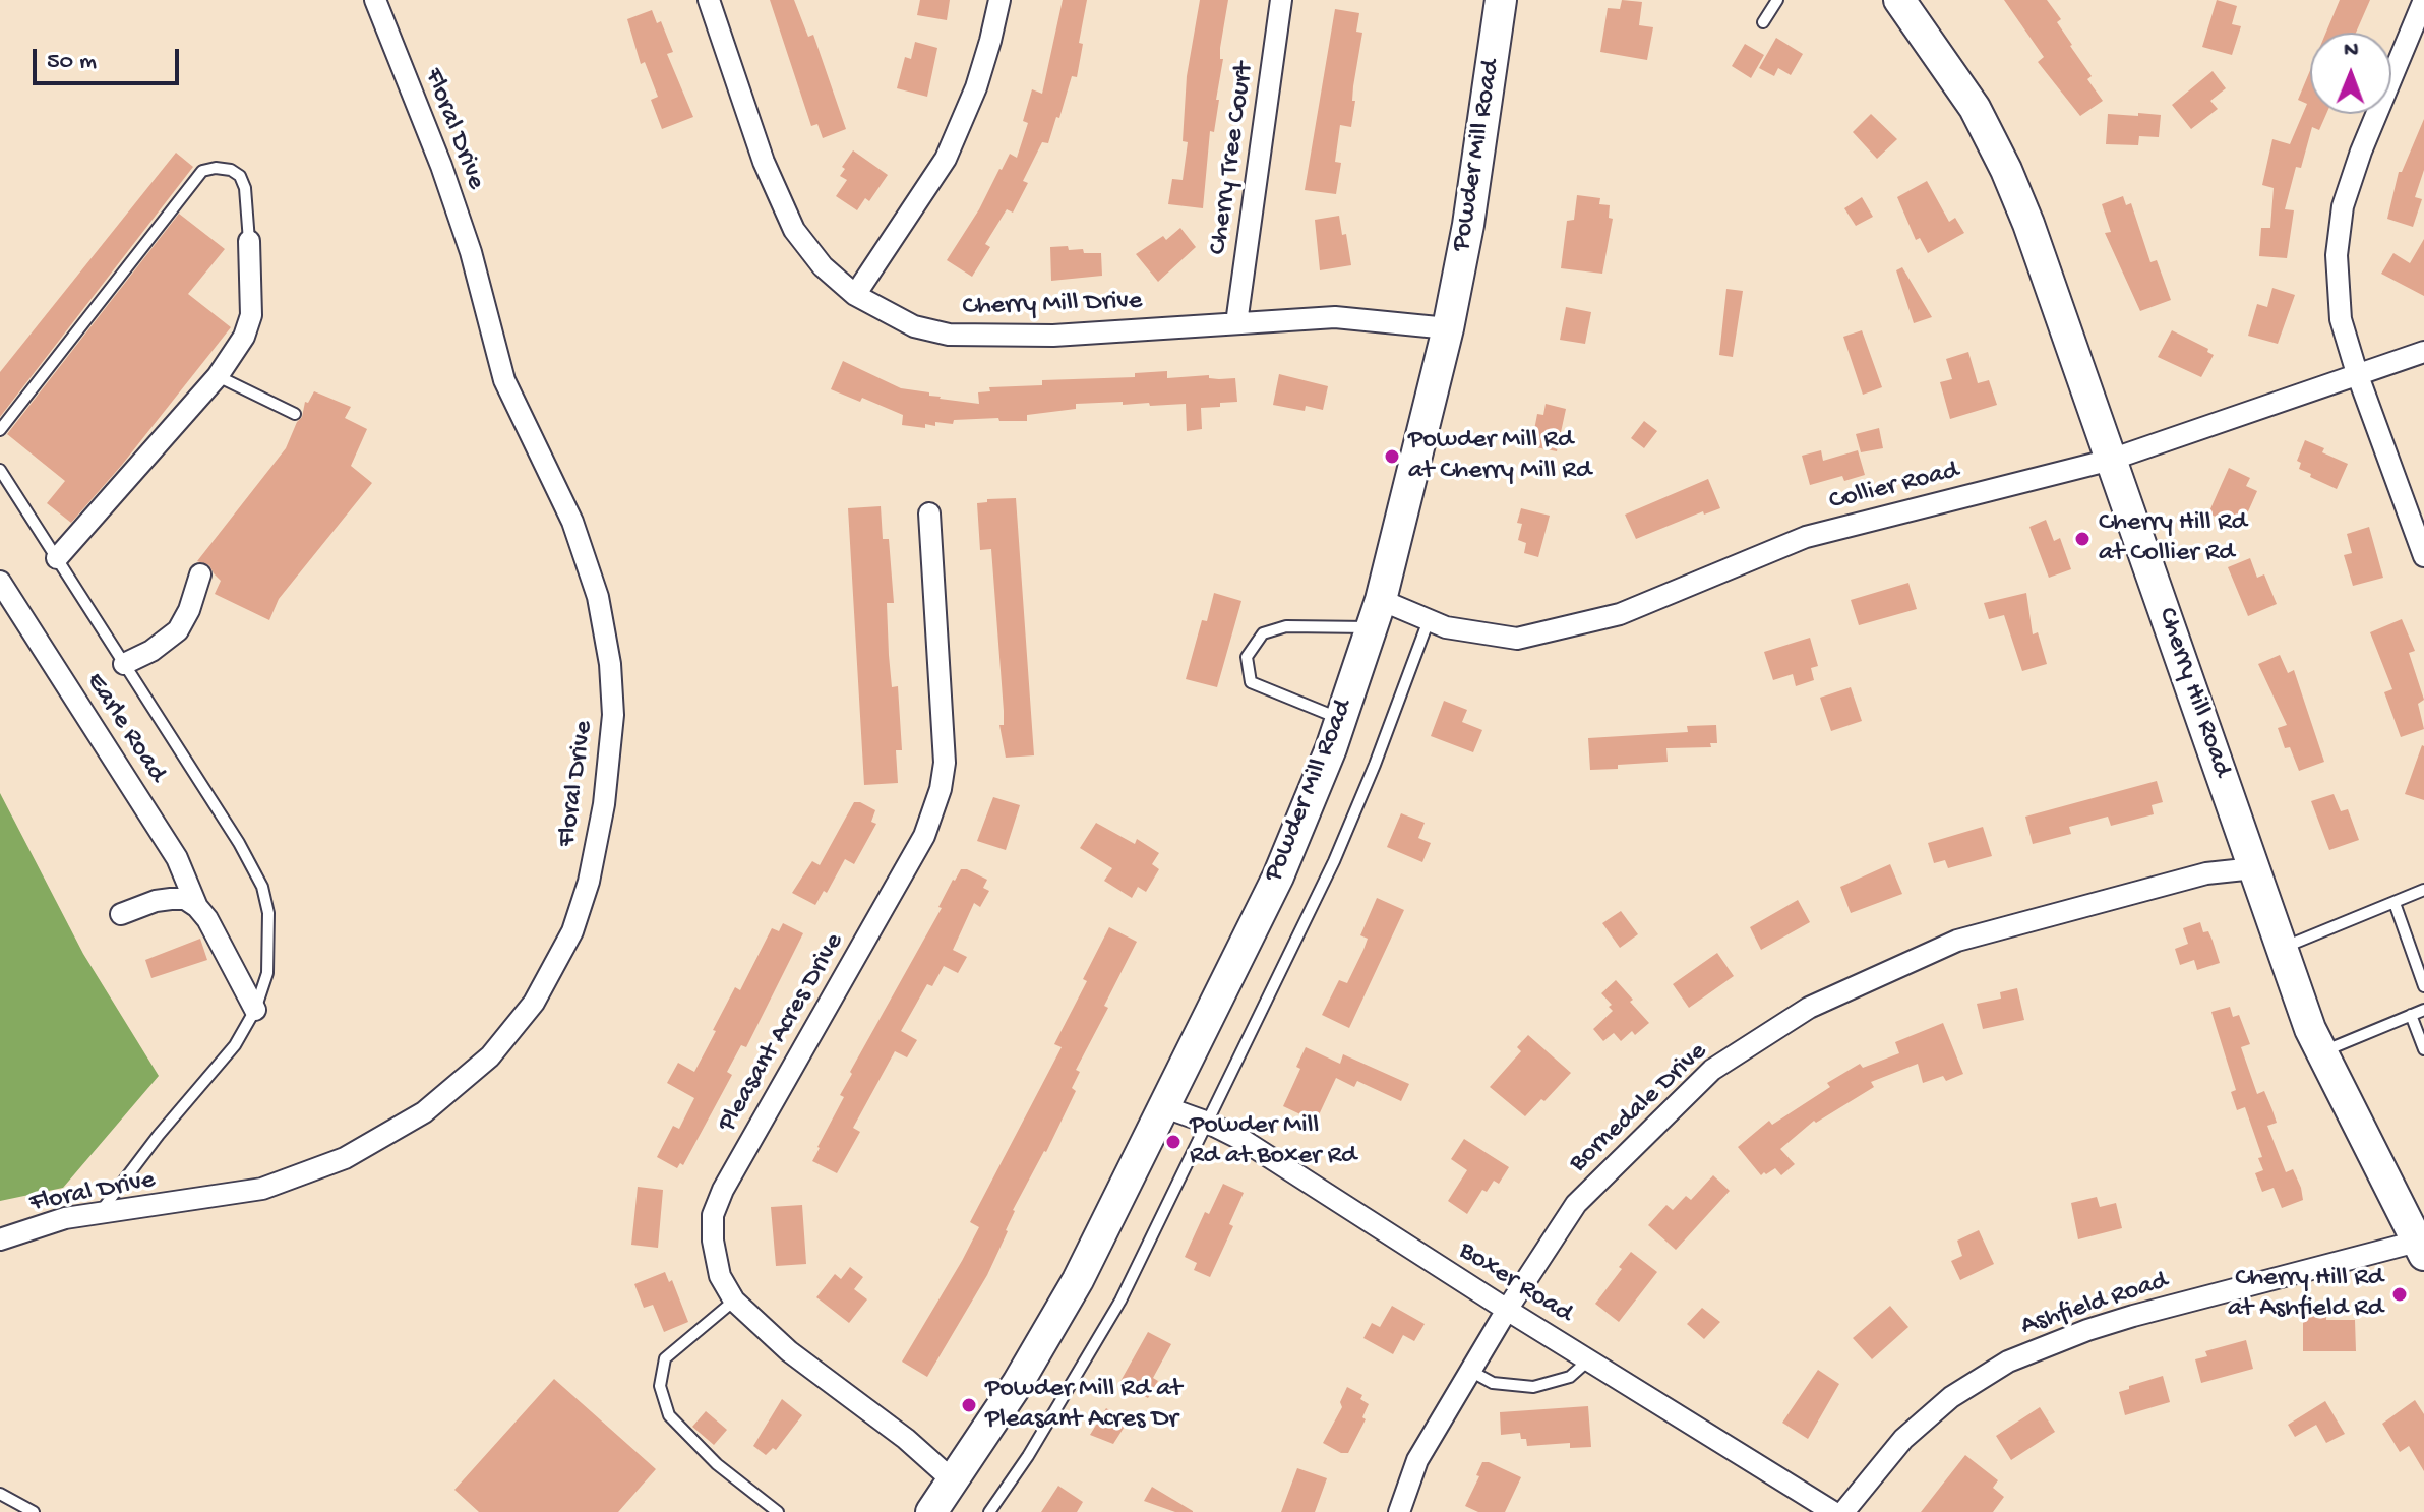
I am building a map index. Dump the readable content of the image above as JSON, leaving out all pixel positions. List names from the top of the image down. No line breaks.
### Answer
{"streets":{"main road":["Powder Mill Road","Cherry Hill Road"],"street":["Floral Drive","Cherry Tree Court","Cherry Mill Drive","Collier Road","Earle Road","Pleasant Acres Drive","Bornedale Drive","Boxer Road","Ashfield Road"]},"crossings":[["Powder Mill Road","Cherry Mill Drive"],["Powder Mill Road","Collier Road"],["Powder Mill Road","Pleasant Acres Drive"],["Powder Mill Road","Boxer Road"],["Cherry Tree Court","Cherry Mill Drive"],["Collier Road","Cherry Hill Road"],["Cherry Hill Road","Bornedale Drive"],["Cherry Hill Road","Ashfield Road"],["Bornedale Drive","Boxer Road"]],"places":["Powder Mill Rd at Cherry Mill Rd","Cherry Hill Rd at Collier Rd","Powder Mill Rd at Boxer Rd","Cherry Hill Rd at Ashfield Rd","Powder Mill Rd at Pleasant Acres Dr"],"scale_bar":"50 m","north":"top"}
